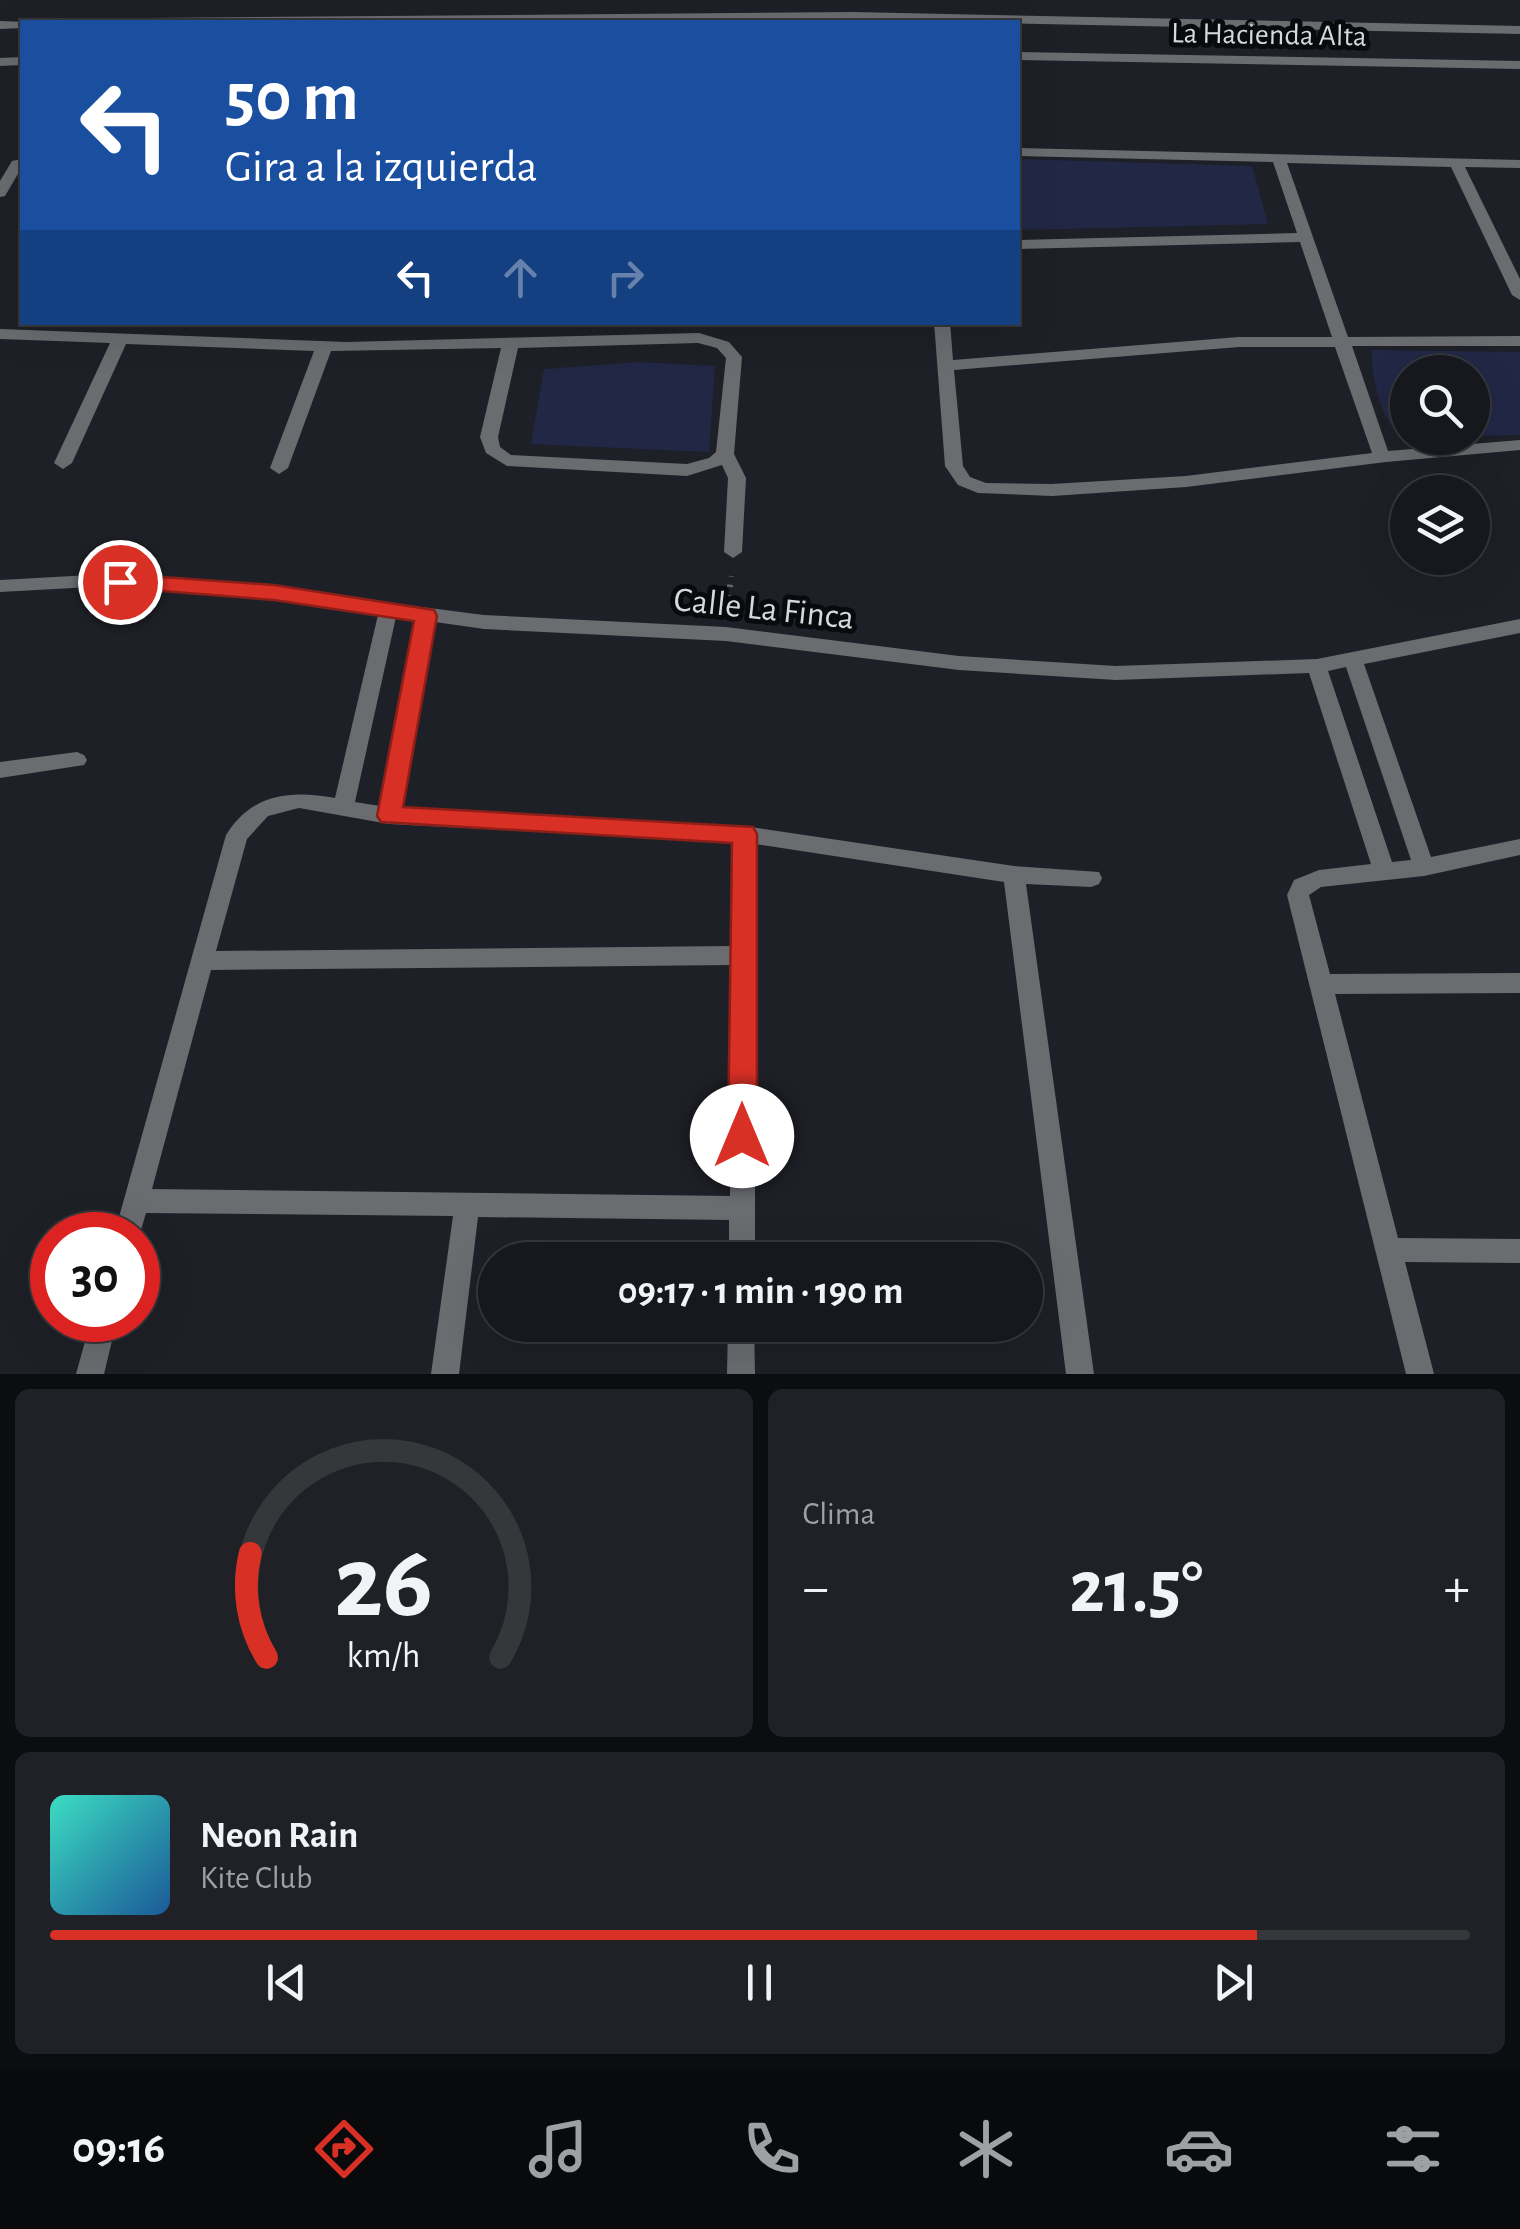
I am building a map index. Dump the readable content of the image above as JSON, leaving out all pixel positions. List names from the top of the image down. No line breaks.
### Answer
{"streets":{"street":["La Hacienda Alta","Calle La Finca"]},"page":{"turn":["50 m","Gira a la izquierda"],"limit":"30","trip":"09:17 · 1 min · 190 m","tile":"Clima","heat":["−","21.5°","+"],"song":["Neon Rain","Kite Club"],"tabs":"09:16","gauge":["26","km/h"]}}
